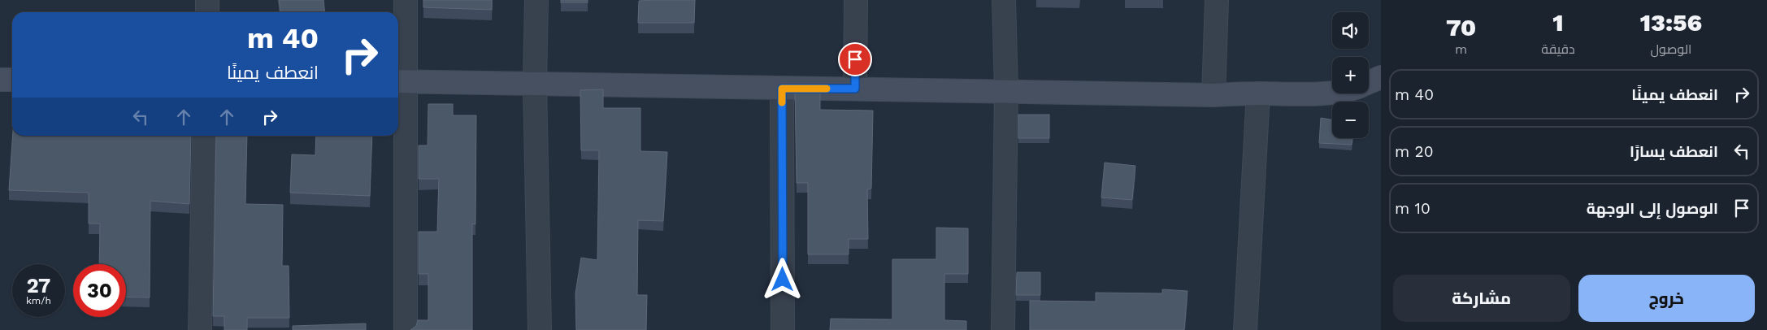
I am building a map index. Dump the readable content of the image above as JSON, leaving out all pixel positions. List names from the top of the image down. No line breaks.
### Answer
{"page":{"eta":["13:56","الوصول","1","دقيقة","70","m"],"map_buttons":["+","−"],"turn":["40 m","انعطف يمينًا"],"list":[{"name":"انعطف يمينًا","value":"40 m"},{"name":"انعطف يسارًا","value":"20 m"},{"name":"الوصول إلى الوجهة","value":"10 m"}],"speed":"27 km/h","limit":"30","buttons":["خروج","مشاركة"]}}
